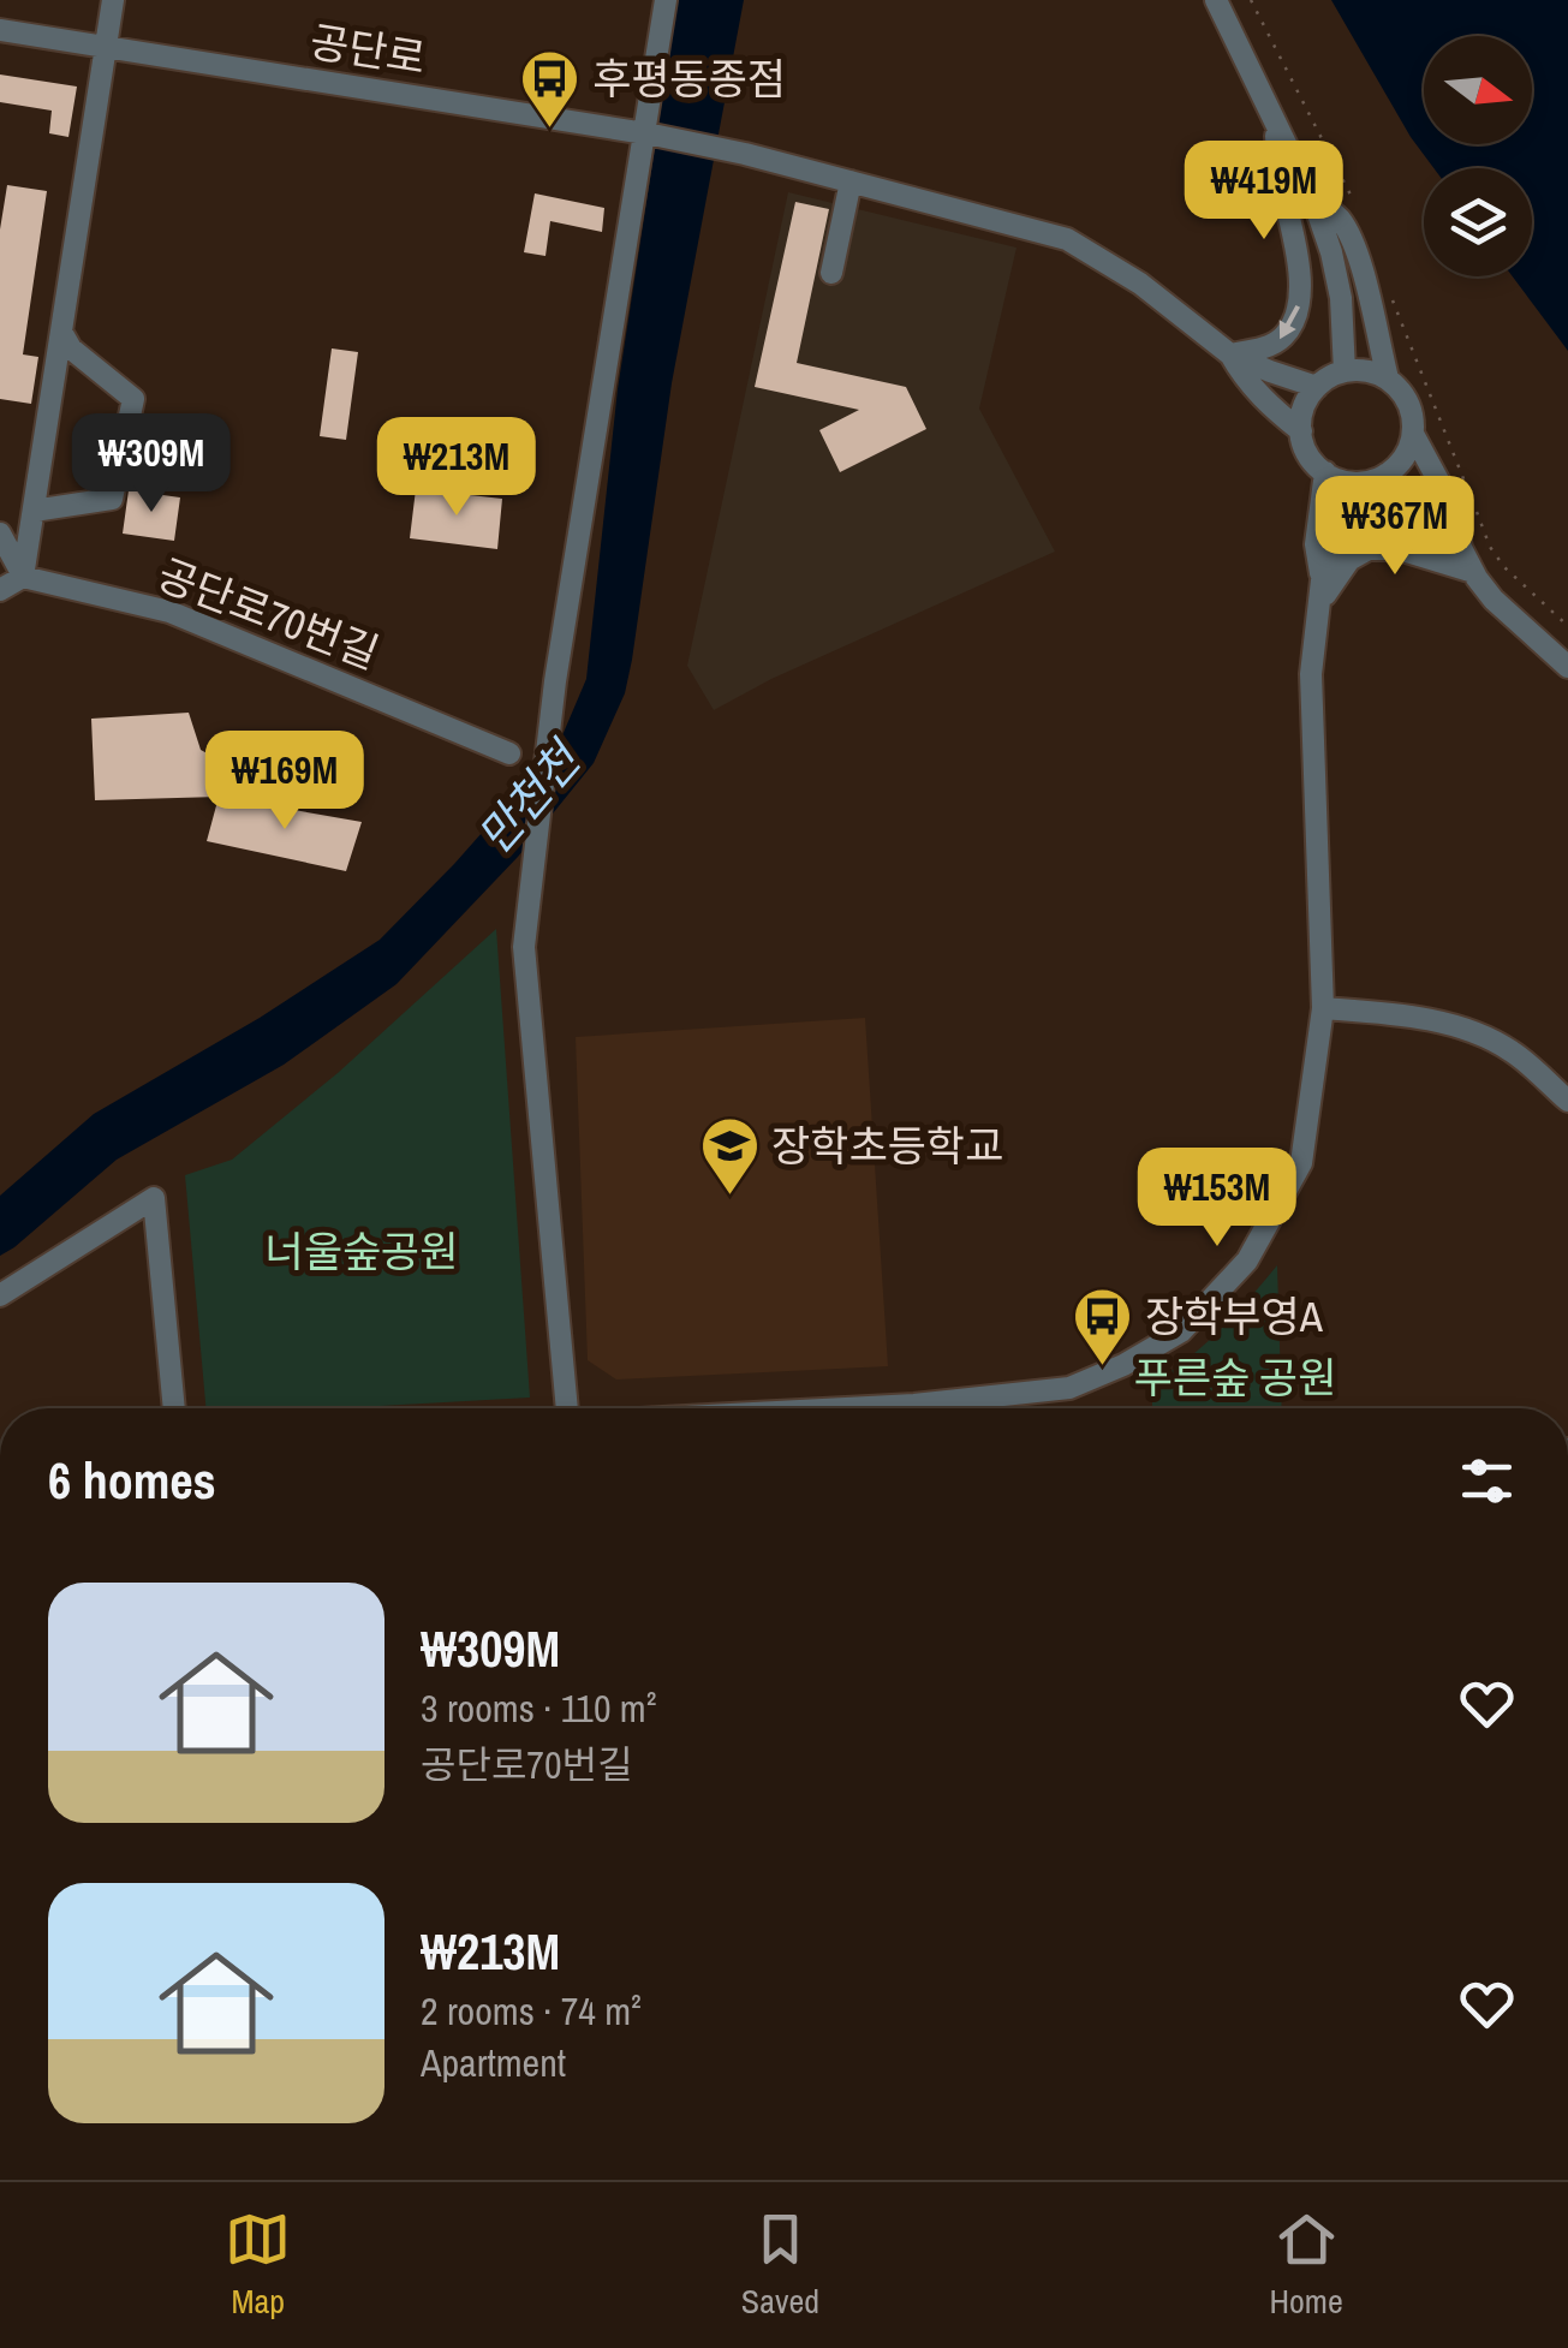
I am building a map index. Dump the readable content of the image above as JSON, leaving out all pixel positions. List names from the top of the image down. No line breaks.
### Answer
{"streets":{"street":["공단로","공단로70번길"]},"water":["만천천"],"parks":["너울숲공원","푸른숲 공원"],"places":{"bus stop":["후평동종점","장학부영A"],"school or university":["장학초등학교"]},"north":"right","page":{"price":["₩419M","₩309M","₩213M","₩367M","₩169M","₩153M"],"heading":"6 homes","list":[{"name":"₩309M","note":"3 rooms · 110 m² · 공단로70번길"},{"name":"₩213M","note":"2 rooms · 74 m² · Apartment"}],"tabs":["Map","Saved","Home"]}}
